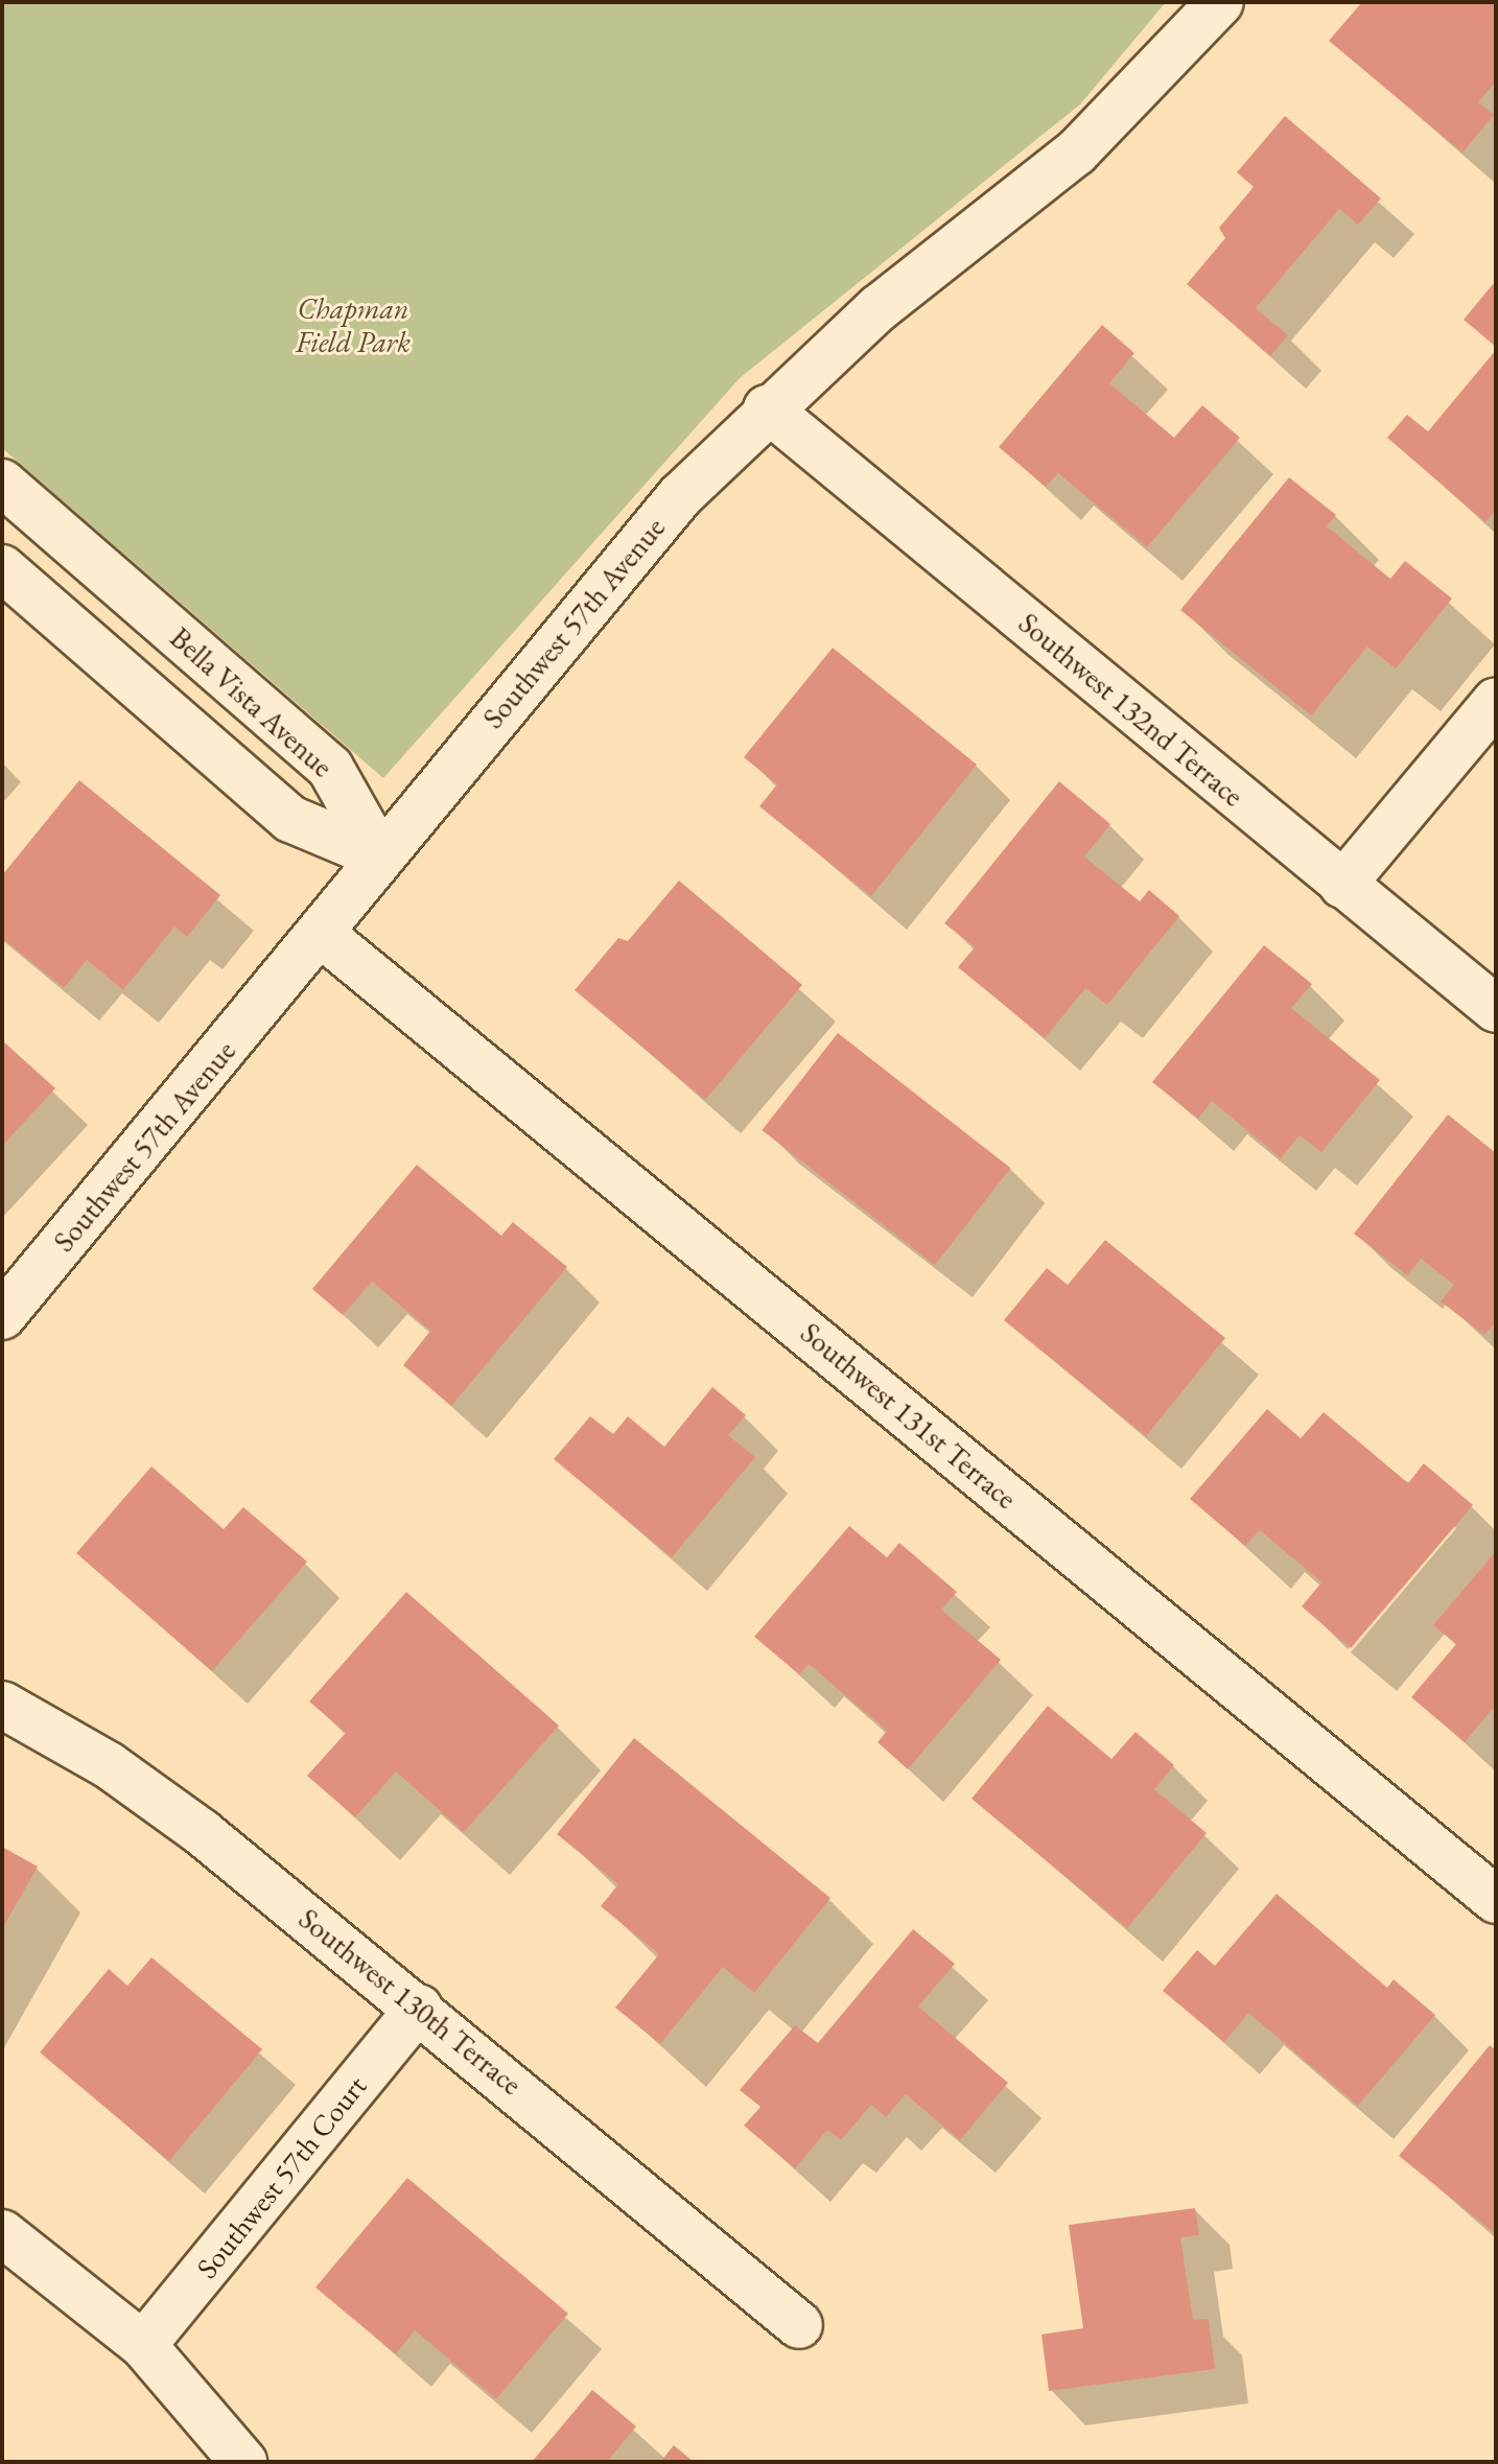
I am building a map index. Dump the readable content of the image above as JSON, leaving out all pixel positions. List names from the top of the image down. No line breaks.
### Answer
{"streets":{"street":["Southwest 57th Avenue","Bella Vista Avenue","Southwest 132nd Terrace","Southwest 131st Terrace","Southwest 130th Terrace","Southwest 57th Court"]},"crossings":[["Southwest 57th Avenue","Bella Vista Avenue"],["Southwest 57th Avenue","Southwest 132nd Terrace"],["Southwest 57th Avenue","Southwest 131st Terrace"],["Southwest 130th Terrace","Southwest 57th Court"]],"parks":["Chapman Field Park"]}
